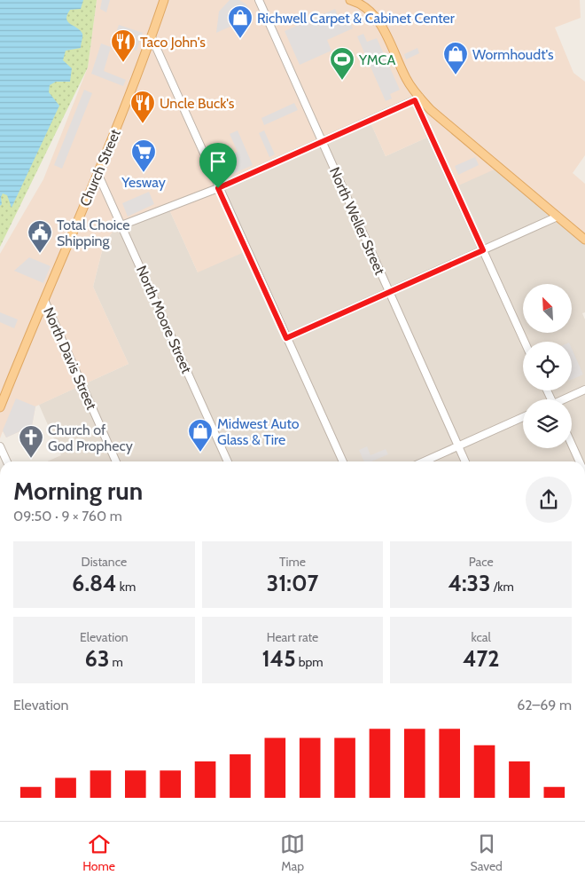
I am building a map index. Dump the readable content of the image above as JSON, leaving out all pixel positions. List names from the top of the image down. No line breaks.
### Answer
{"streets":{"main road":["Church Street"],"street":["North Weller Street","North Moore Street","North Davis Street"]},"crossings":[["Church Street","North Moore Street"],["Church Street","North Davis Street"]],"places":{"shop":["Richwell Carpet & Cabinet Center","Wormhoudt's","Midwest Auto Glass & Tire"],"restaurant":["Taco John's","Uncle Buck's"],"sports":["YMCA"],"supermarket":["Yesway"],"public building":["Total Choice Shipping"],"church":["Church of God Prophecy"]},"north":"top left","page":{"heading":["Morning run","09:50 · 9 × 760 m"],"stats":[["Distance","6.84 km"],["Time","31:07"],["Pace","4:33 /km"],["Elevation","63 m"],["Heart rate","145 bpm"],["kcal","472"]],"chart":["Elevation","62–69 m"],"tabs":["Home","Map","Saved"]}}
